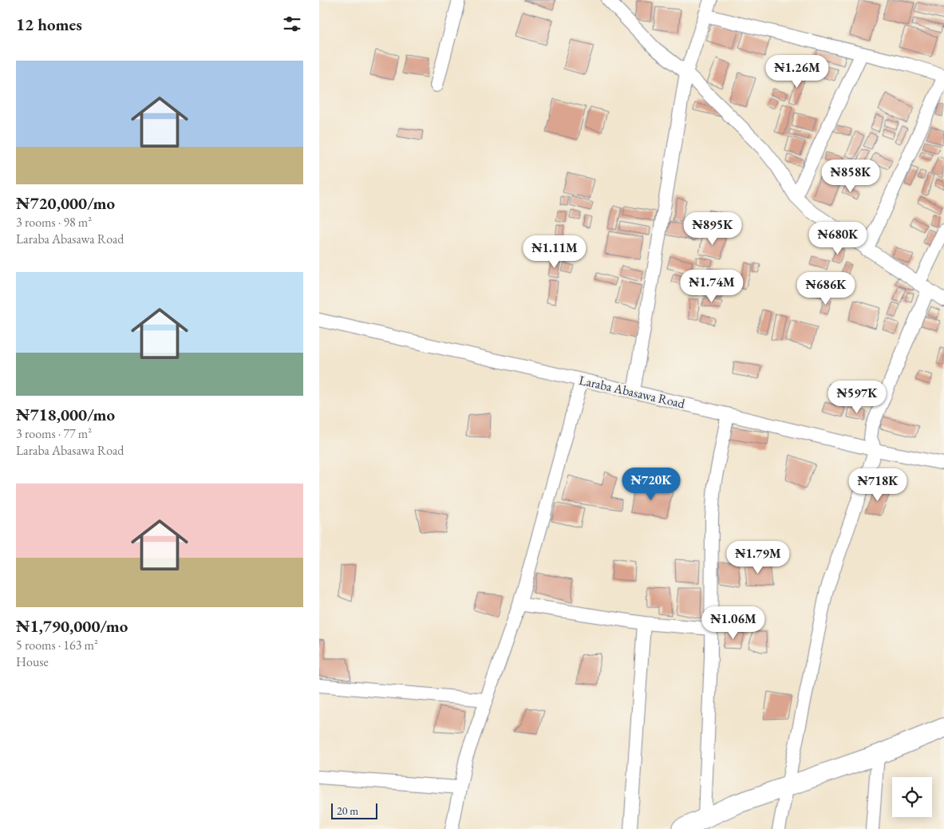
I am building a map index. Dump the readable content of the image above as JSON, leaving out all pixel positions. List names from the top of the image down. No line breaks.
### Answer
{"streets":{"street":["Laraba Abasawa Road"]},"scale_bar":"20 m","page":{"heading":"12 homes","list":[{"name":"₦720,000/mo","note":"3 rooms · 98 m² · Laraba Abasawa Road"},{"name":"₦718,000/mo","note":"3 rooms · 77 m² · Laraba Abasawa Road"},{"name":"₦1,790,000/mo","note":"5 rooms · 163 m² · House"}],"price":["₦1.26M","₦858K","₦895K","₦680K","₦1.11M","₦1.74M","₦686K","₦597K","₦720K","₦718K","₦1.79M","₦1.06M"],"scale":"20 m"}}
